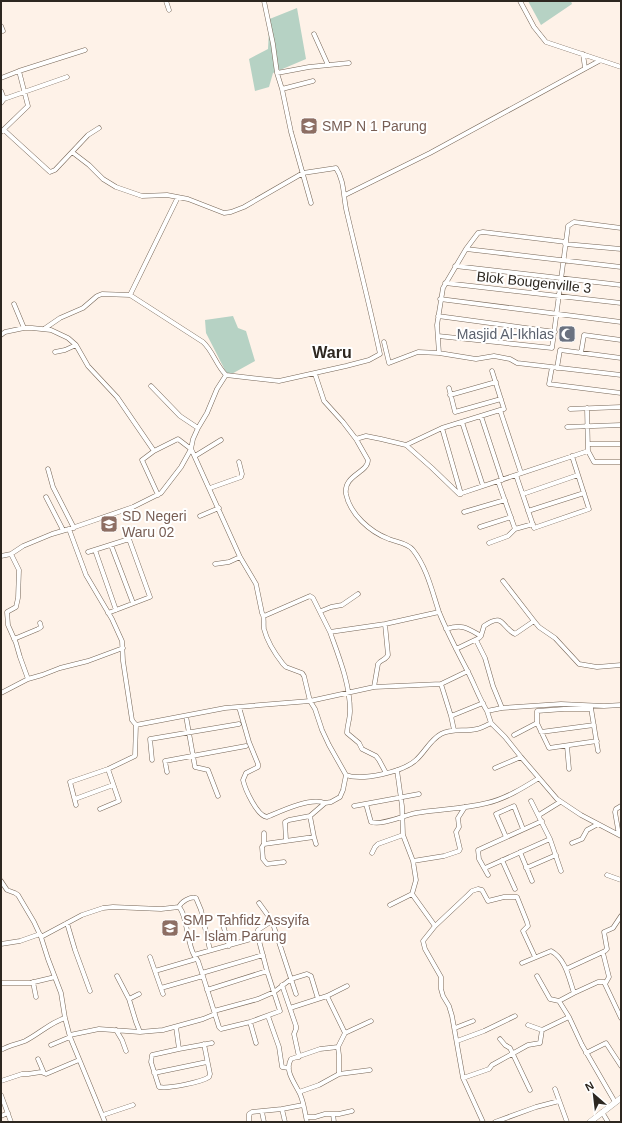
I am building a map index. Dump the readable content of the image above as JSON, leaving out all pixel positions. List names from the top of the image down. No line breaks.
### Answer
{"streets":{"street":["Blok Bougenville 3"]},"districts":["Waru"],"places":{"school or university":["SMP N 1 Parung","SD Negeri Waru 02","SMP Tahfidz Assyifa Al- Islam Parung"],"mosque":["Masjid Al-Ikhlas"]},"north":"top left"}
